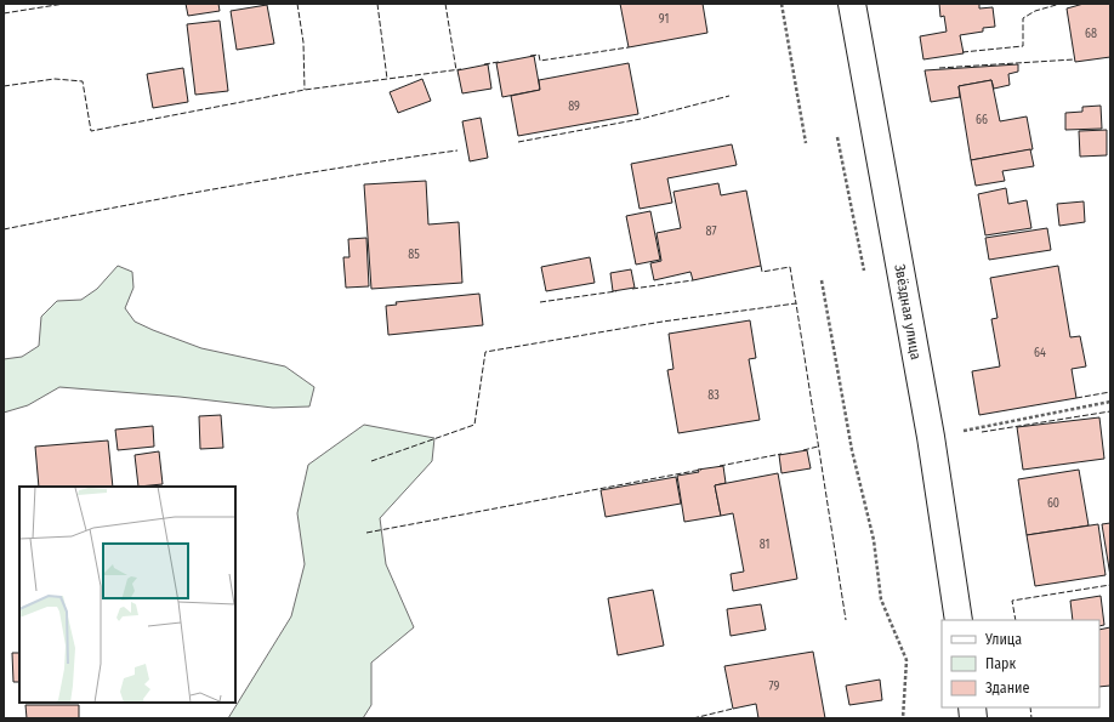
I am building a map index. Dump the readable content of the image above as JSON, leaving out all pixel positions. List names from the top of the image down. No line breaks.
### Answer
{"streets":{"street":["Звёздная улица"]},"house_numbers":["91","68","89","66","87","85","64","83","60","81","79"],"legend":["Улица","Парк","Здание"]}
